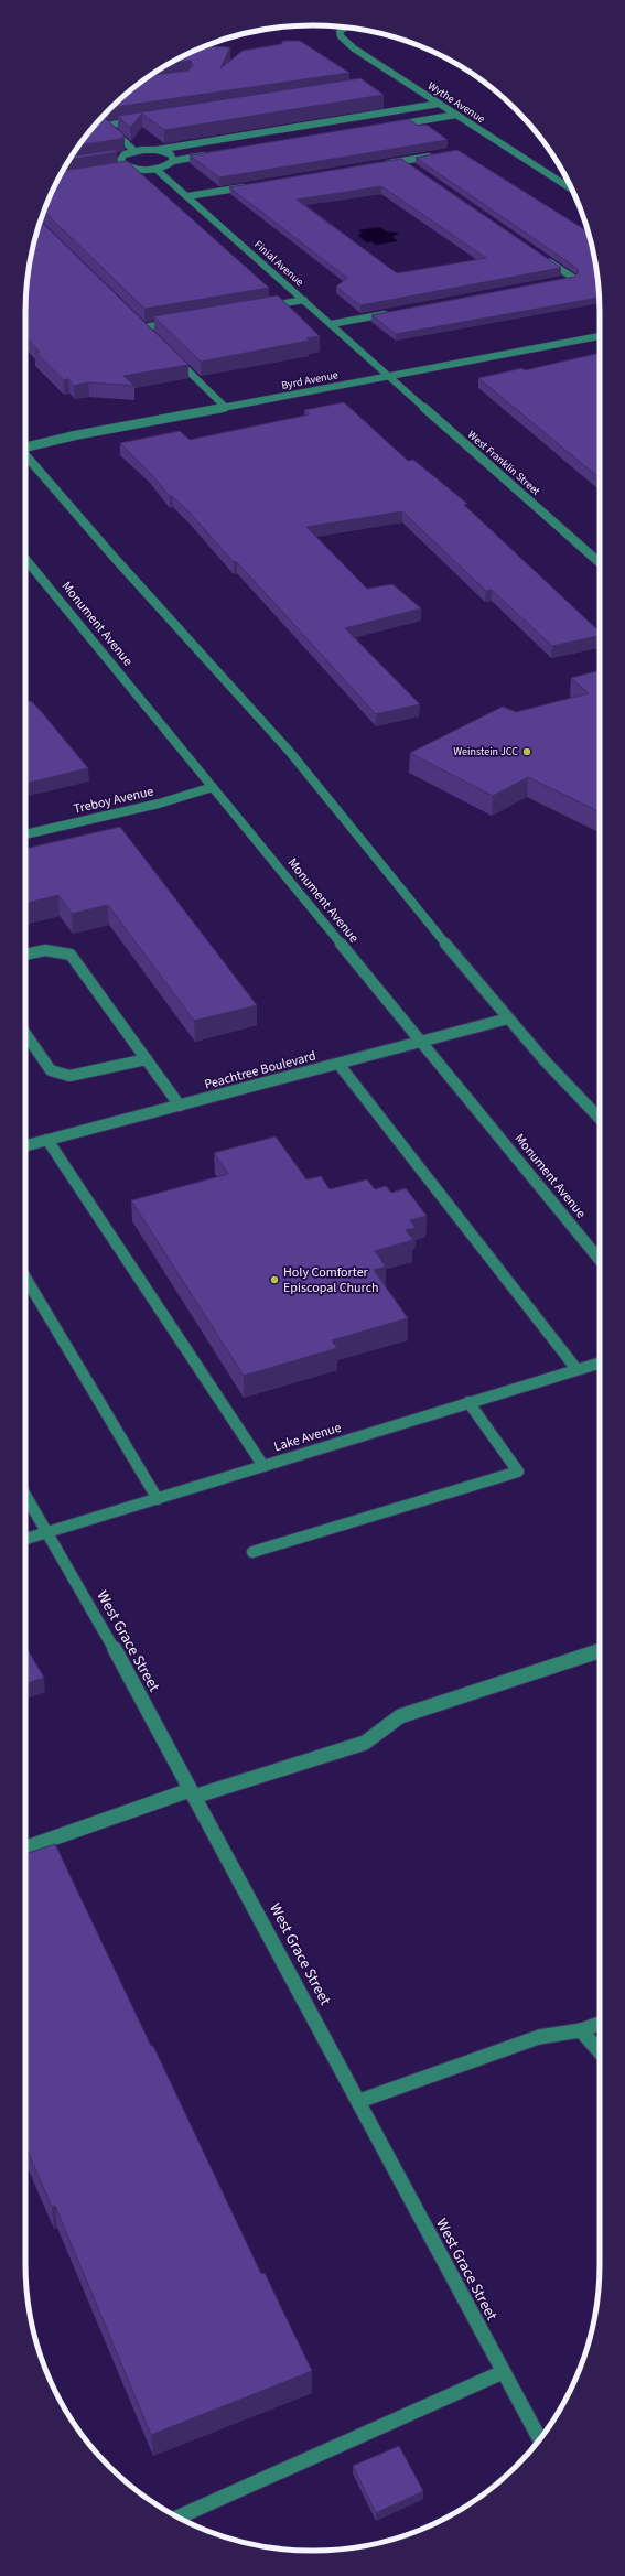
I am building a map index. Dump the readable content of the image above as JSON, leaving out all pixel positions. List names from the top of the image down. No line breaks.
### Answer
{"streets":{"street":["Wythe Avenue","Finial Avenue","Byrd Avenue","West Franklin Street","Monument Avenue","Treboy Avenue","Peachtree Boulevard","Lake Avenue","West Grace Street"]},"crossings":[["Finial Avenue","Byrd Avenue"],["Finial Avenue","West Franklin Street"],["Byrd Avenue","West Franklin Street"],["Monument Avenue","Treboy Avenue"],["Monument Avenue","Peachtree Boulevard"],["Lake Avenue","West Grace Street"]],"places":["Weinstein JCC","Holy Comforter Episcopal Church"]}
